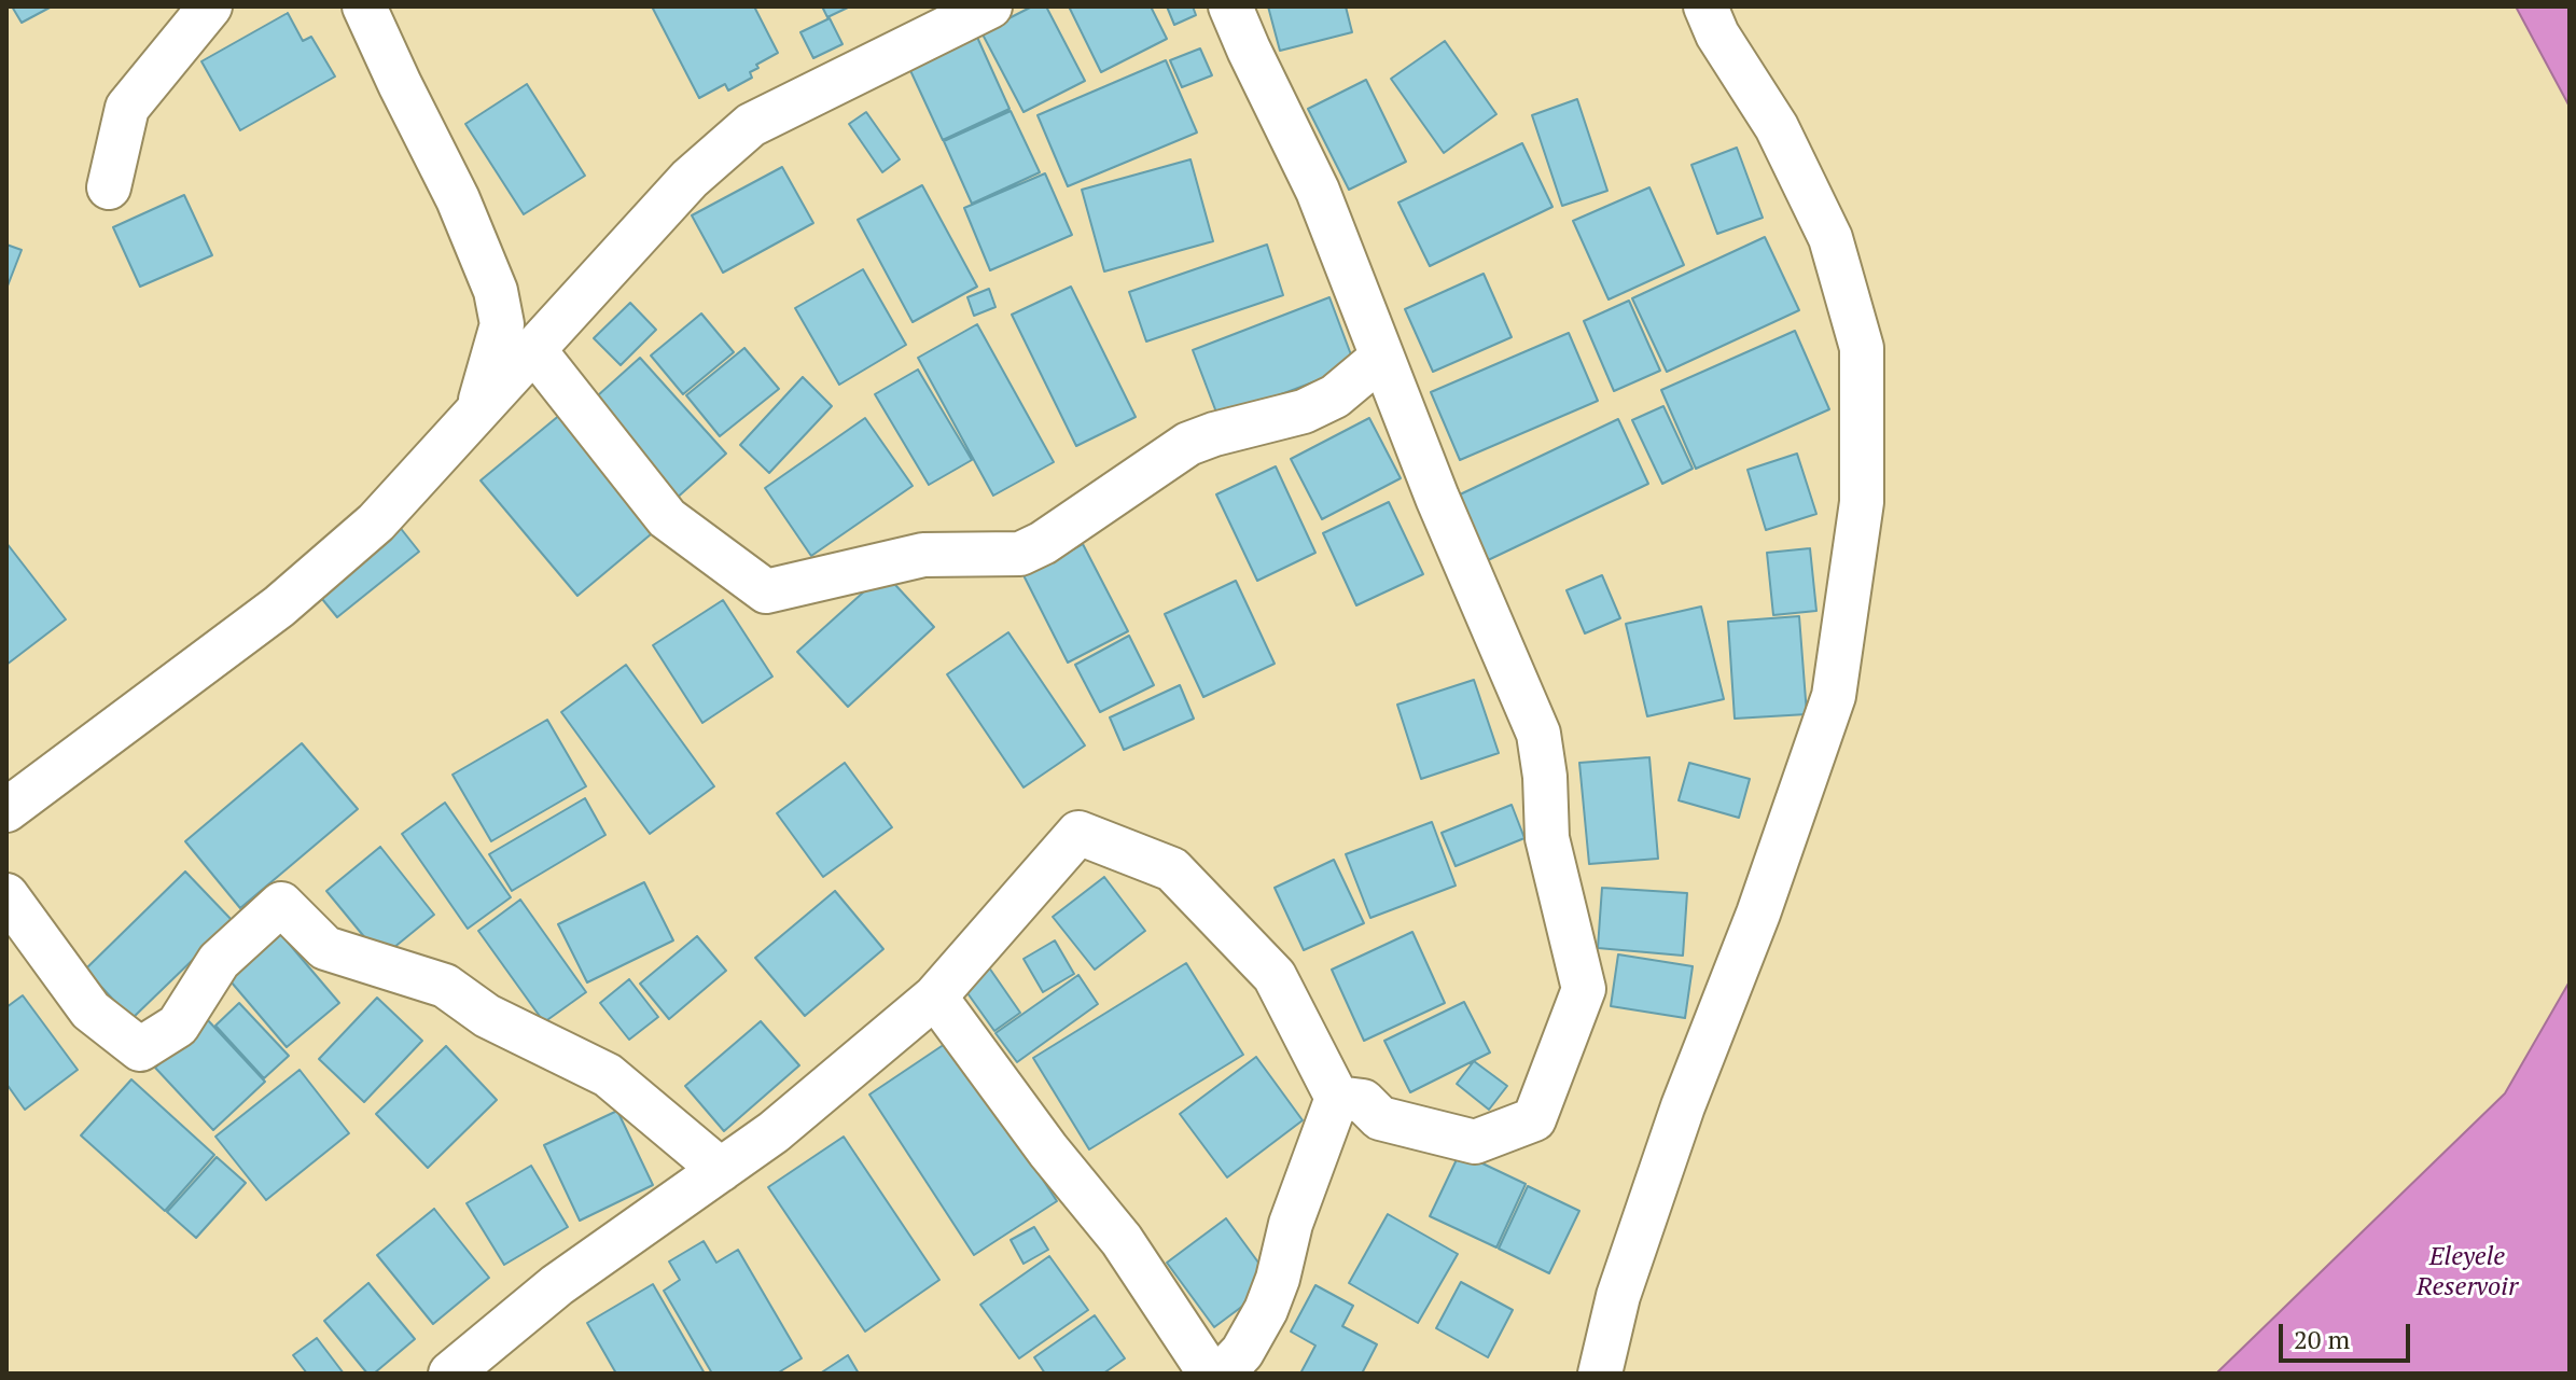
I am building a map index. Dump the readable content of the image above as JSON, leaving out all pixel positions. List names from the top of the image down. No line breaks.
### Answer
{"water":["Eleyele Reservoir"],"scale_bar":"20 m"}
